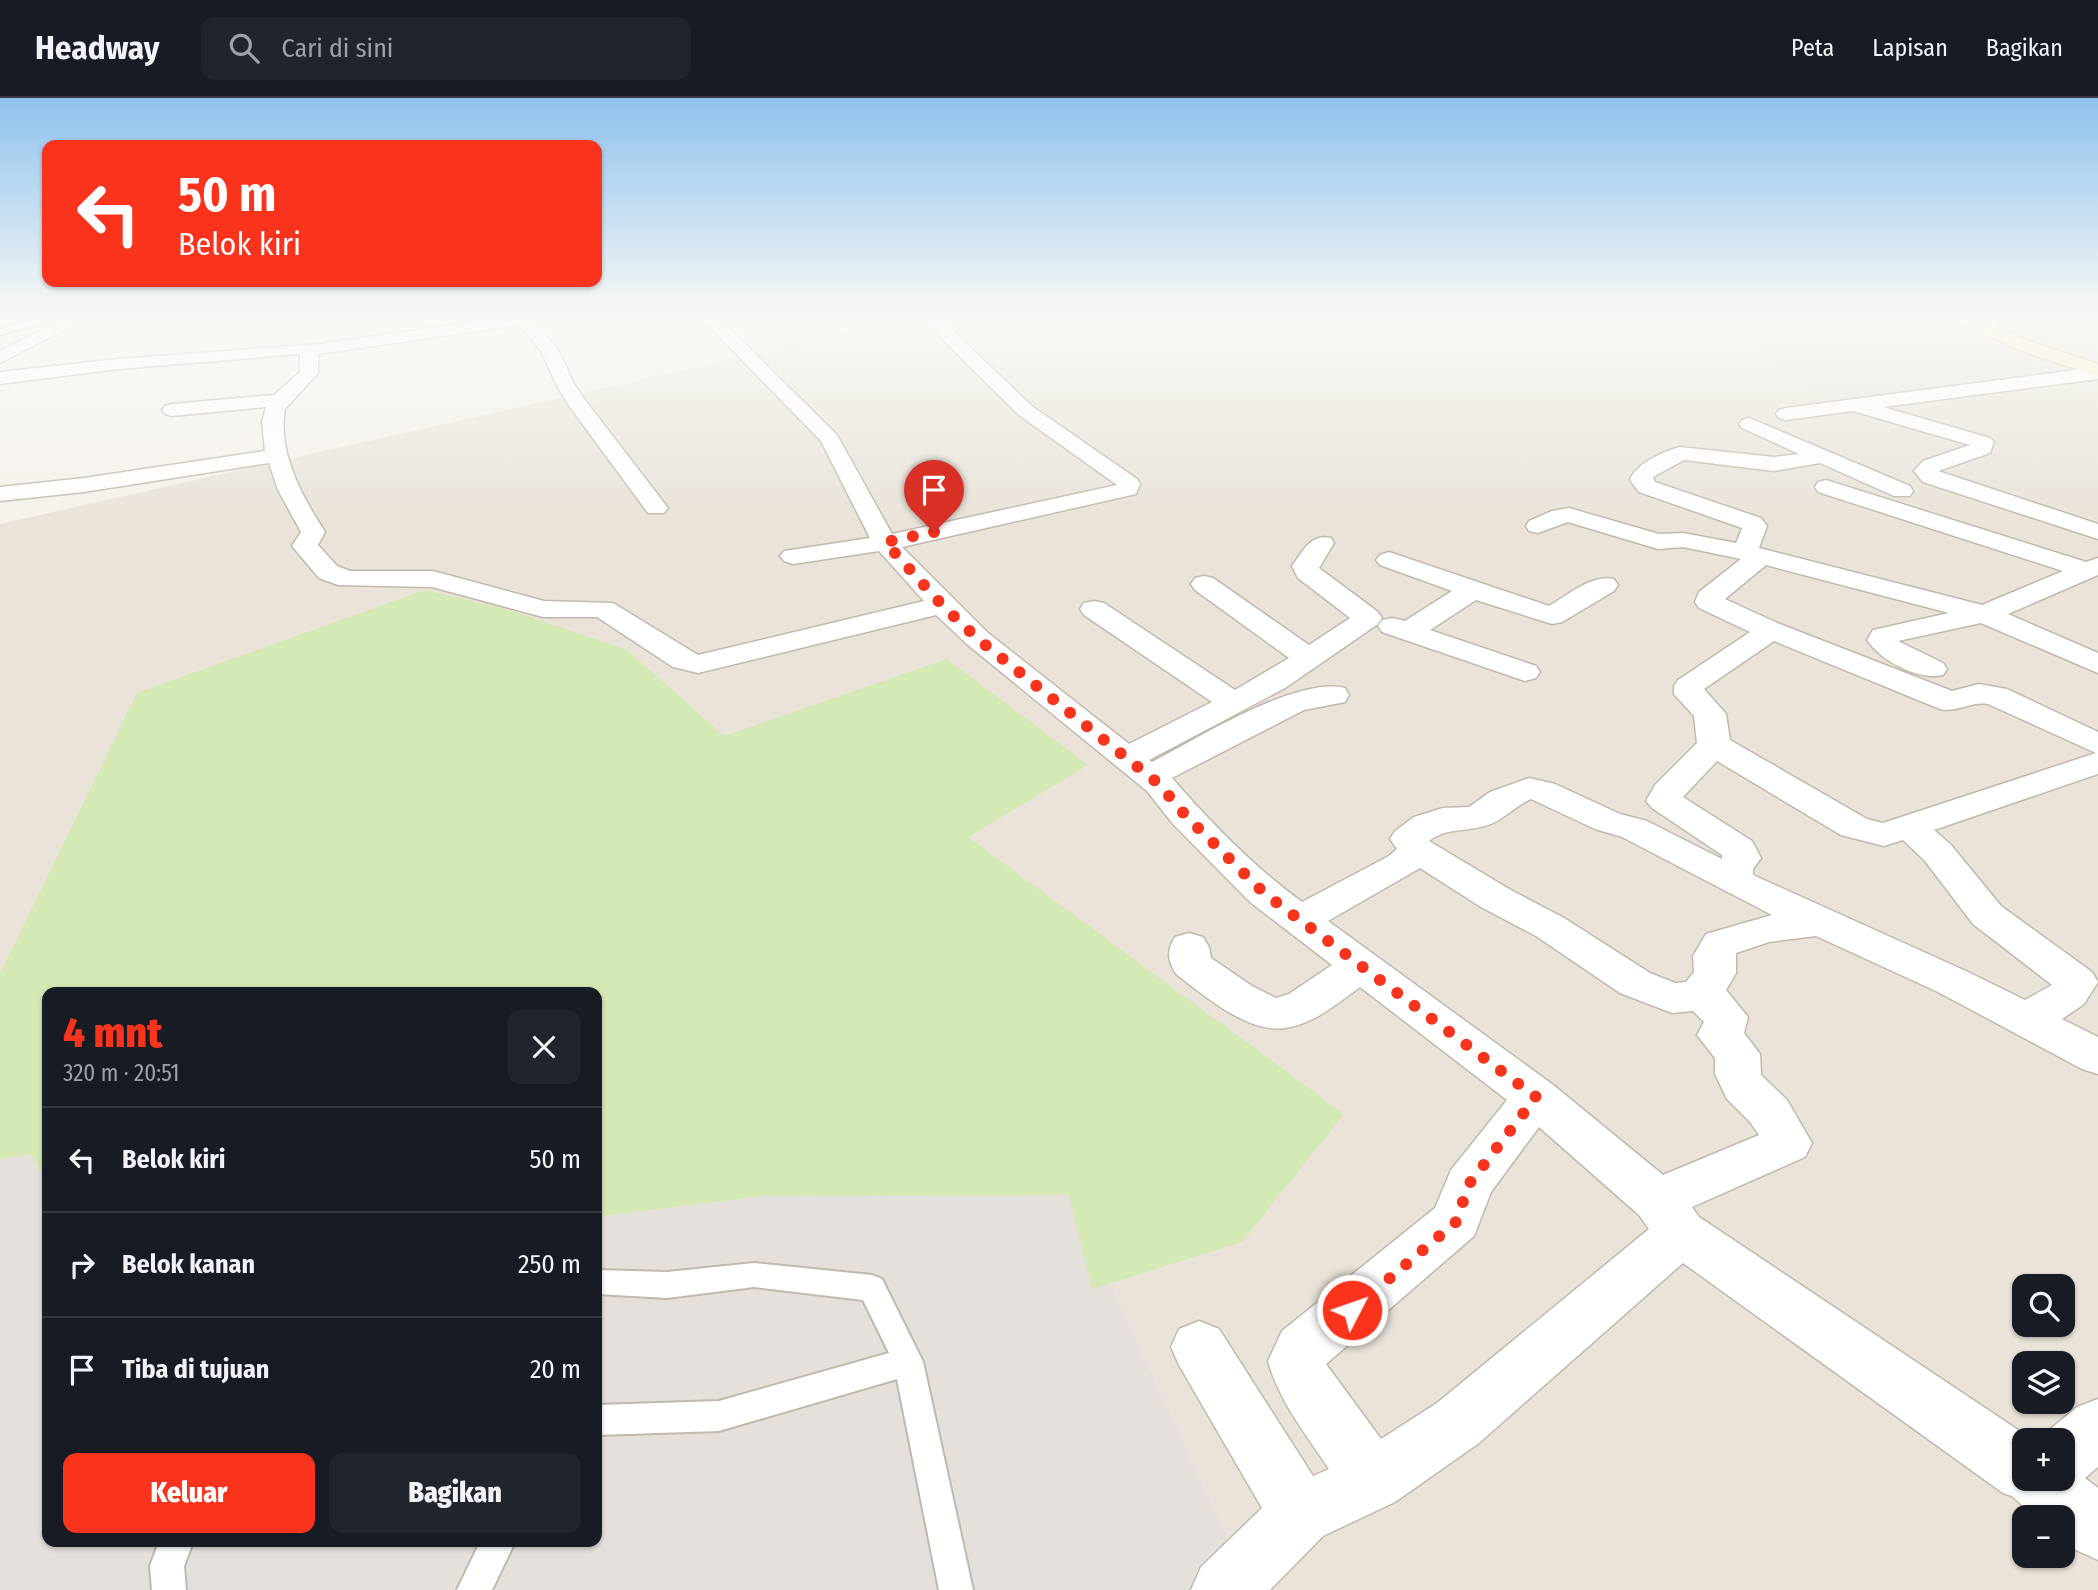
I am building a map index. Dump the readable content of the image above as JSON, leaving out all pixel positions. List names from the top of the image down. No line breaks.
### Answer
{"page":{"header":"Headway","search":"Cari di sini","nav":["Peta","Lapisan","Bagikan"],"turn":["50 m","Belok kiri"],"heading":["4 mnt","320 m · 20:51"],"list":[{"name":"Belok kiri","value":"50 m"},{"name":"Belok kanan","value":"250 m"},{"name":"Tiba di tujuan","value":"20 m"}],"map_buttons":["+","−"],"buttons":["Keluar","Bagikan"]}}
